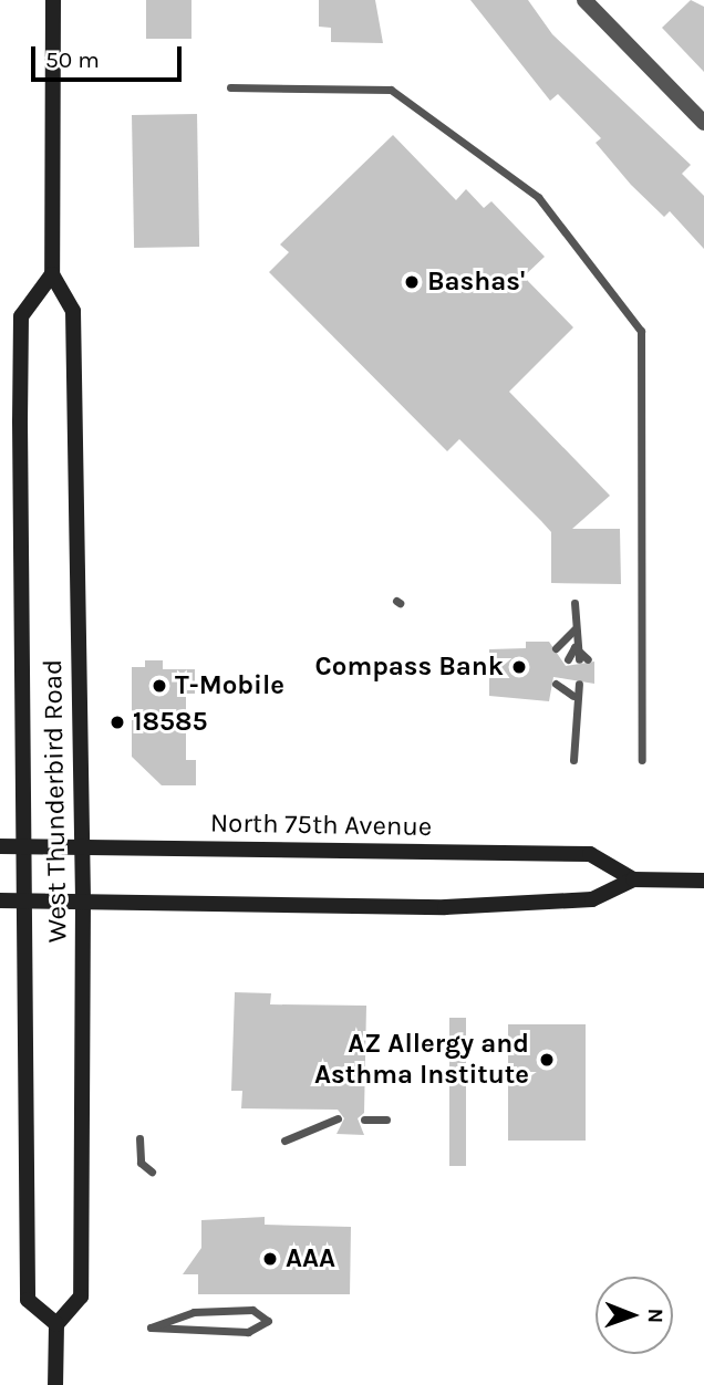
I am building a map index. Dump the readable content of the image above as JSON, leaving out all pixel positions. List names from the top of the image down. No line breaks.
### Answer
{"streets":{"main road":["West Thunderbird Road","North 75th Avenue"]},"crossings":[["West Thunderbird Road","North 75th Avenue"]],"places":["Bashas'","Compass Bank","T-Mobile","18585","AZ Allergy and Asthma Institute","AAA"],"scale_bar":"50 m","north":"right"}
